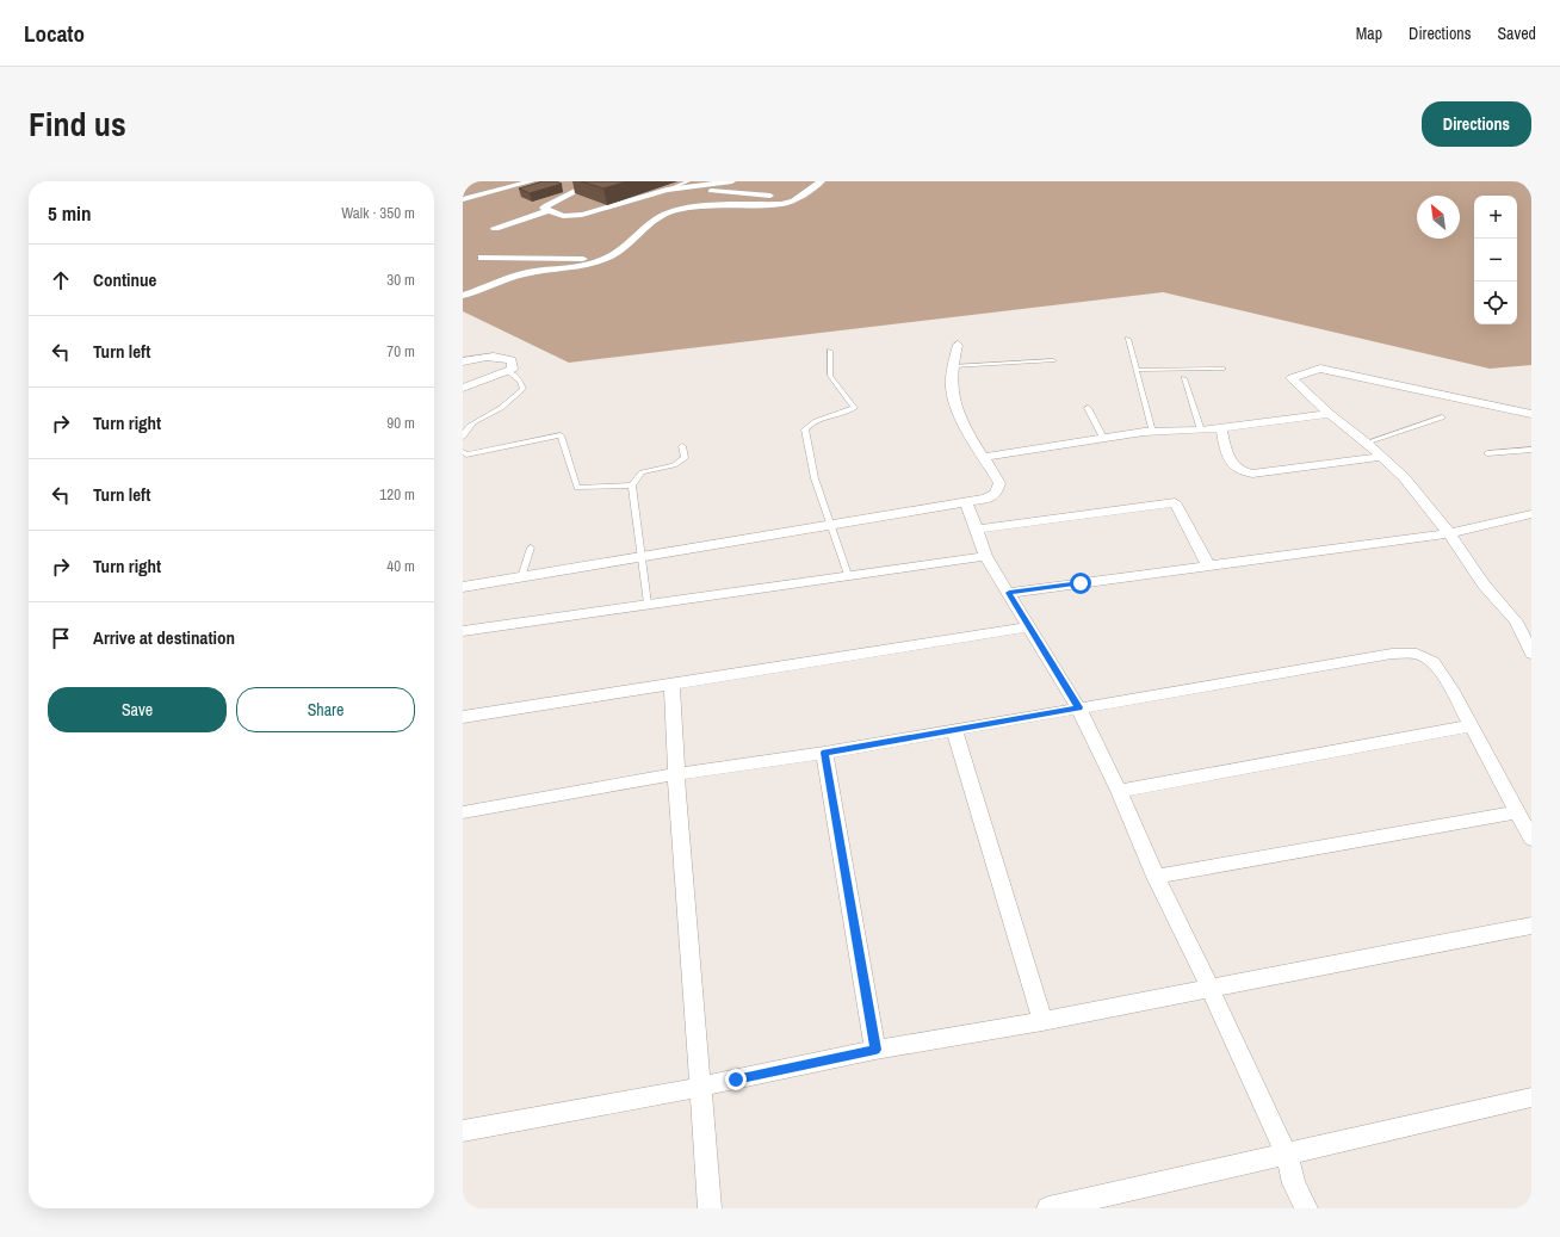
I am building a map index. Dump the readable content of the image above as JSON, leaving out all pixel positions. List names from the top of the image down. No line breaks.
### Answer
{"north":"top left","page":{"header":"Locato","nav":["Map","Directions","Saved"],"title":"Find us","buttons":["Directions",["Save","Share"]],"heading":["5 min","Walk · 350 m"],"map_buttons":["+","−"],"list":[["Continue","30 m"],["Turn left","70 m"],["Turn right","90 m"],["Turn left","120 m"],["Turn right","40 m"],"Arrive at destination"]}}
